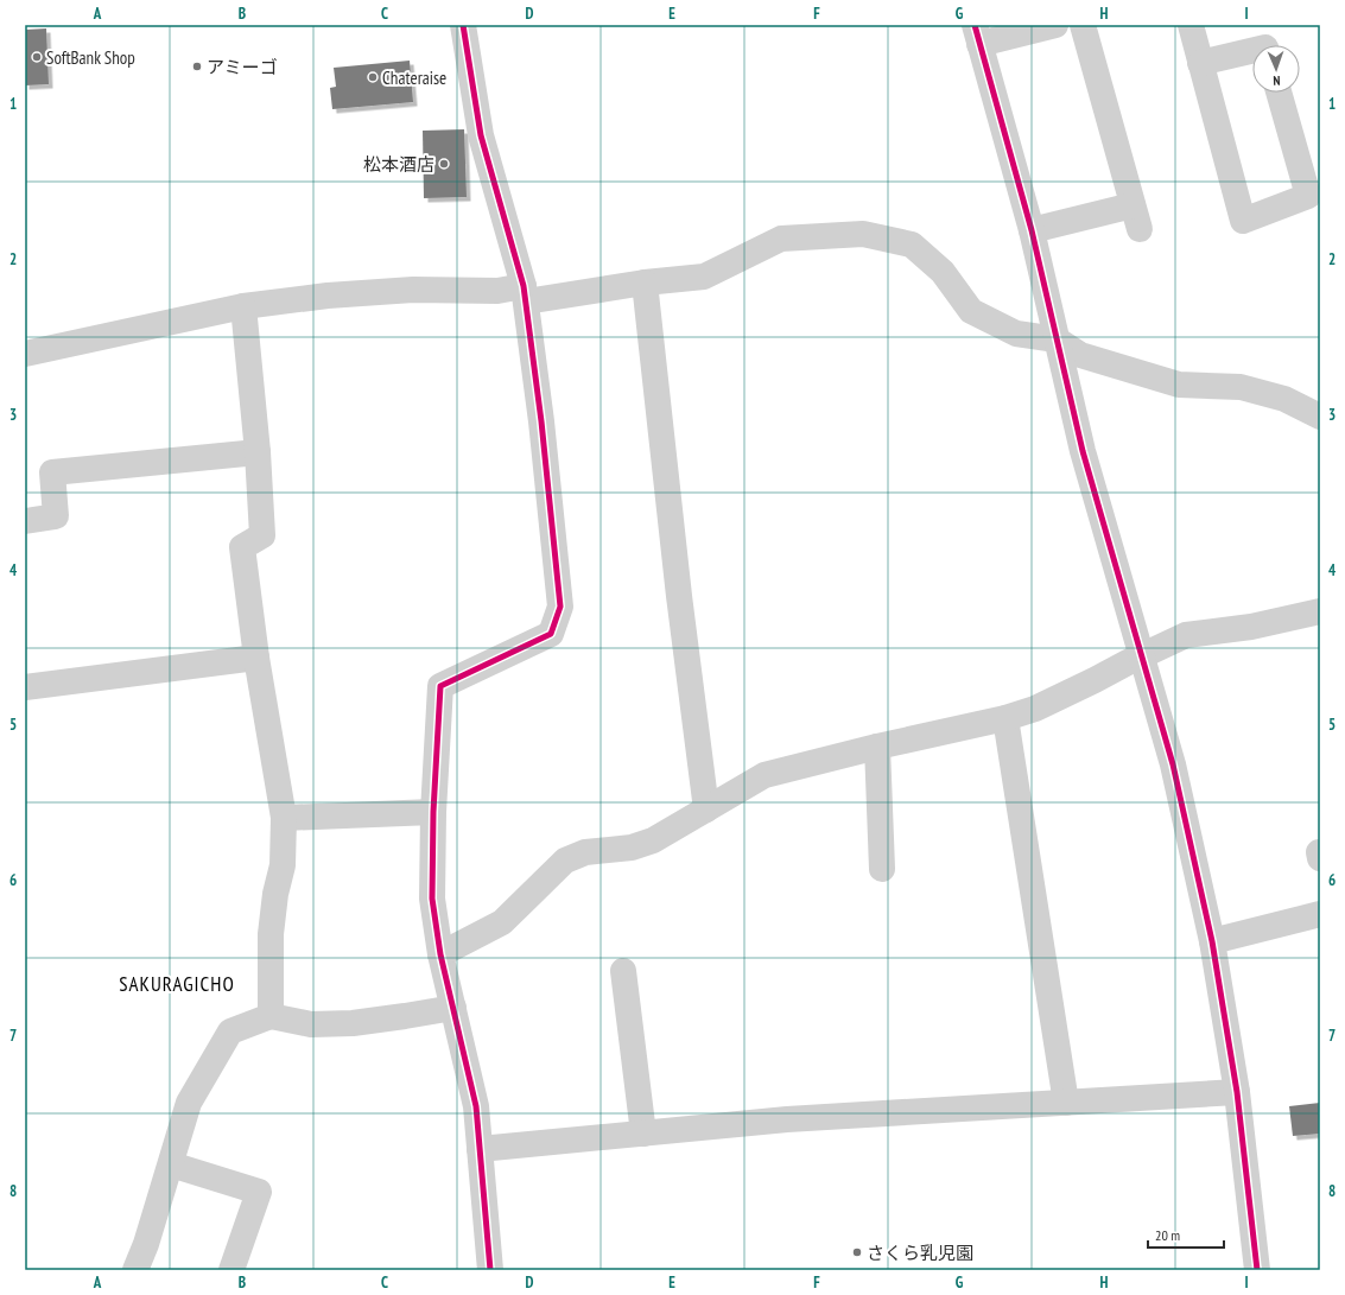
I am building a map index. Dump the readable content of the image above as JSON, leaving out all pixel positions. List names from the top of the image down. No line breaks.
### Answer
{"districts":["SAKURAGICHO"],"places":["SoftBank Shop","アミーゴ","Chateraise","松本酒店","さくら乳児園"],"scale_bar":"20 m","north":"bottom","grid":{"columns":["A","B","C","D","E","F","G","H","I"],"rows":["1","2","3","4","5","6","7","8"]}}
